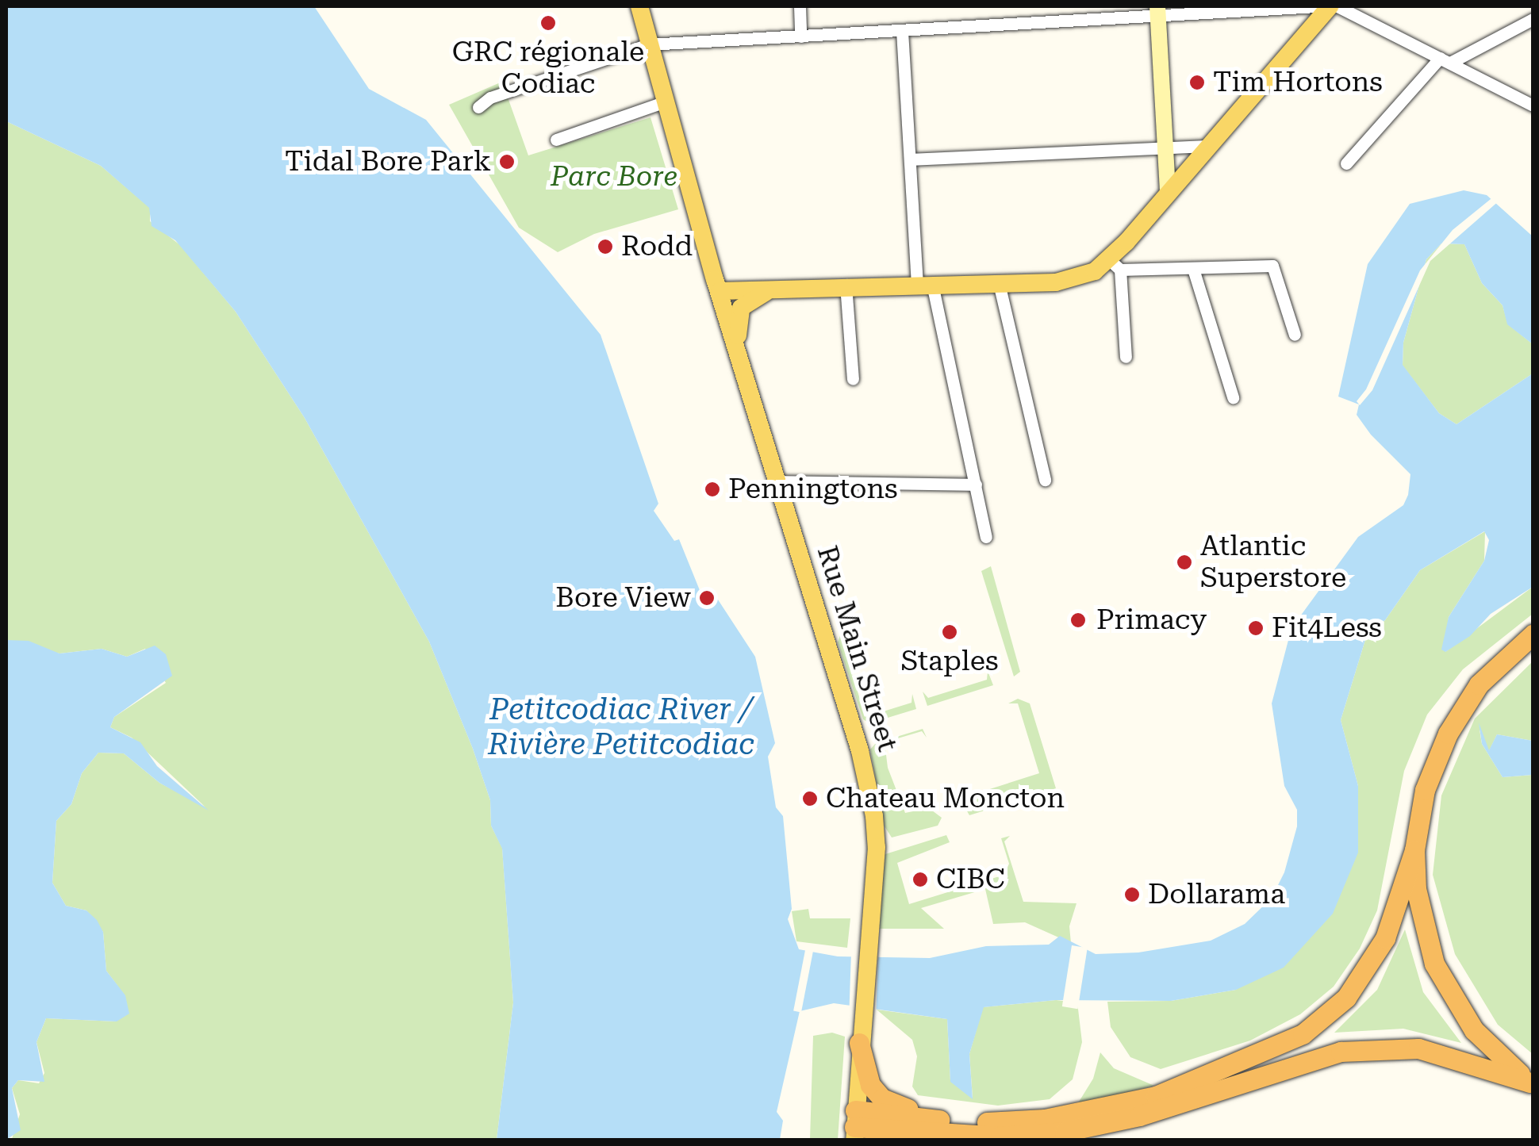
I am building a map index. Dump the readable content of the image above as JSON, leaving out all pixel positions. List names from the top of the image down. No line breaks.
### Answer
{"streets":{"main road":["Rue Main Street"]},"water":["Petitcodiac River / Rivière Petitcodiac"],"parks":["Parc Bore"],"places":["GRC régionale Codiac","Tim Hortons","Tidal Bore Park","Rodd","Penningtons","Atlantic Superstore","Bore View","Primacy","Fit4Less","Staples","Chateau Moncton","CIBC","Dollarama"]}
